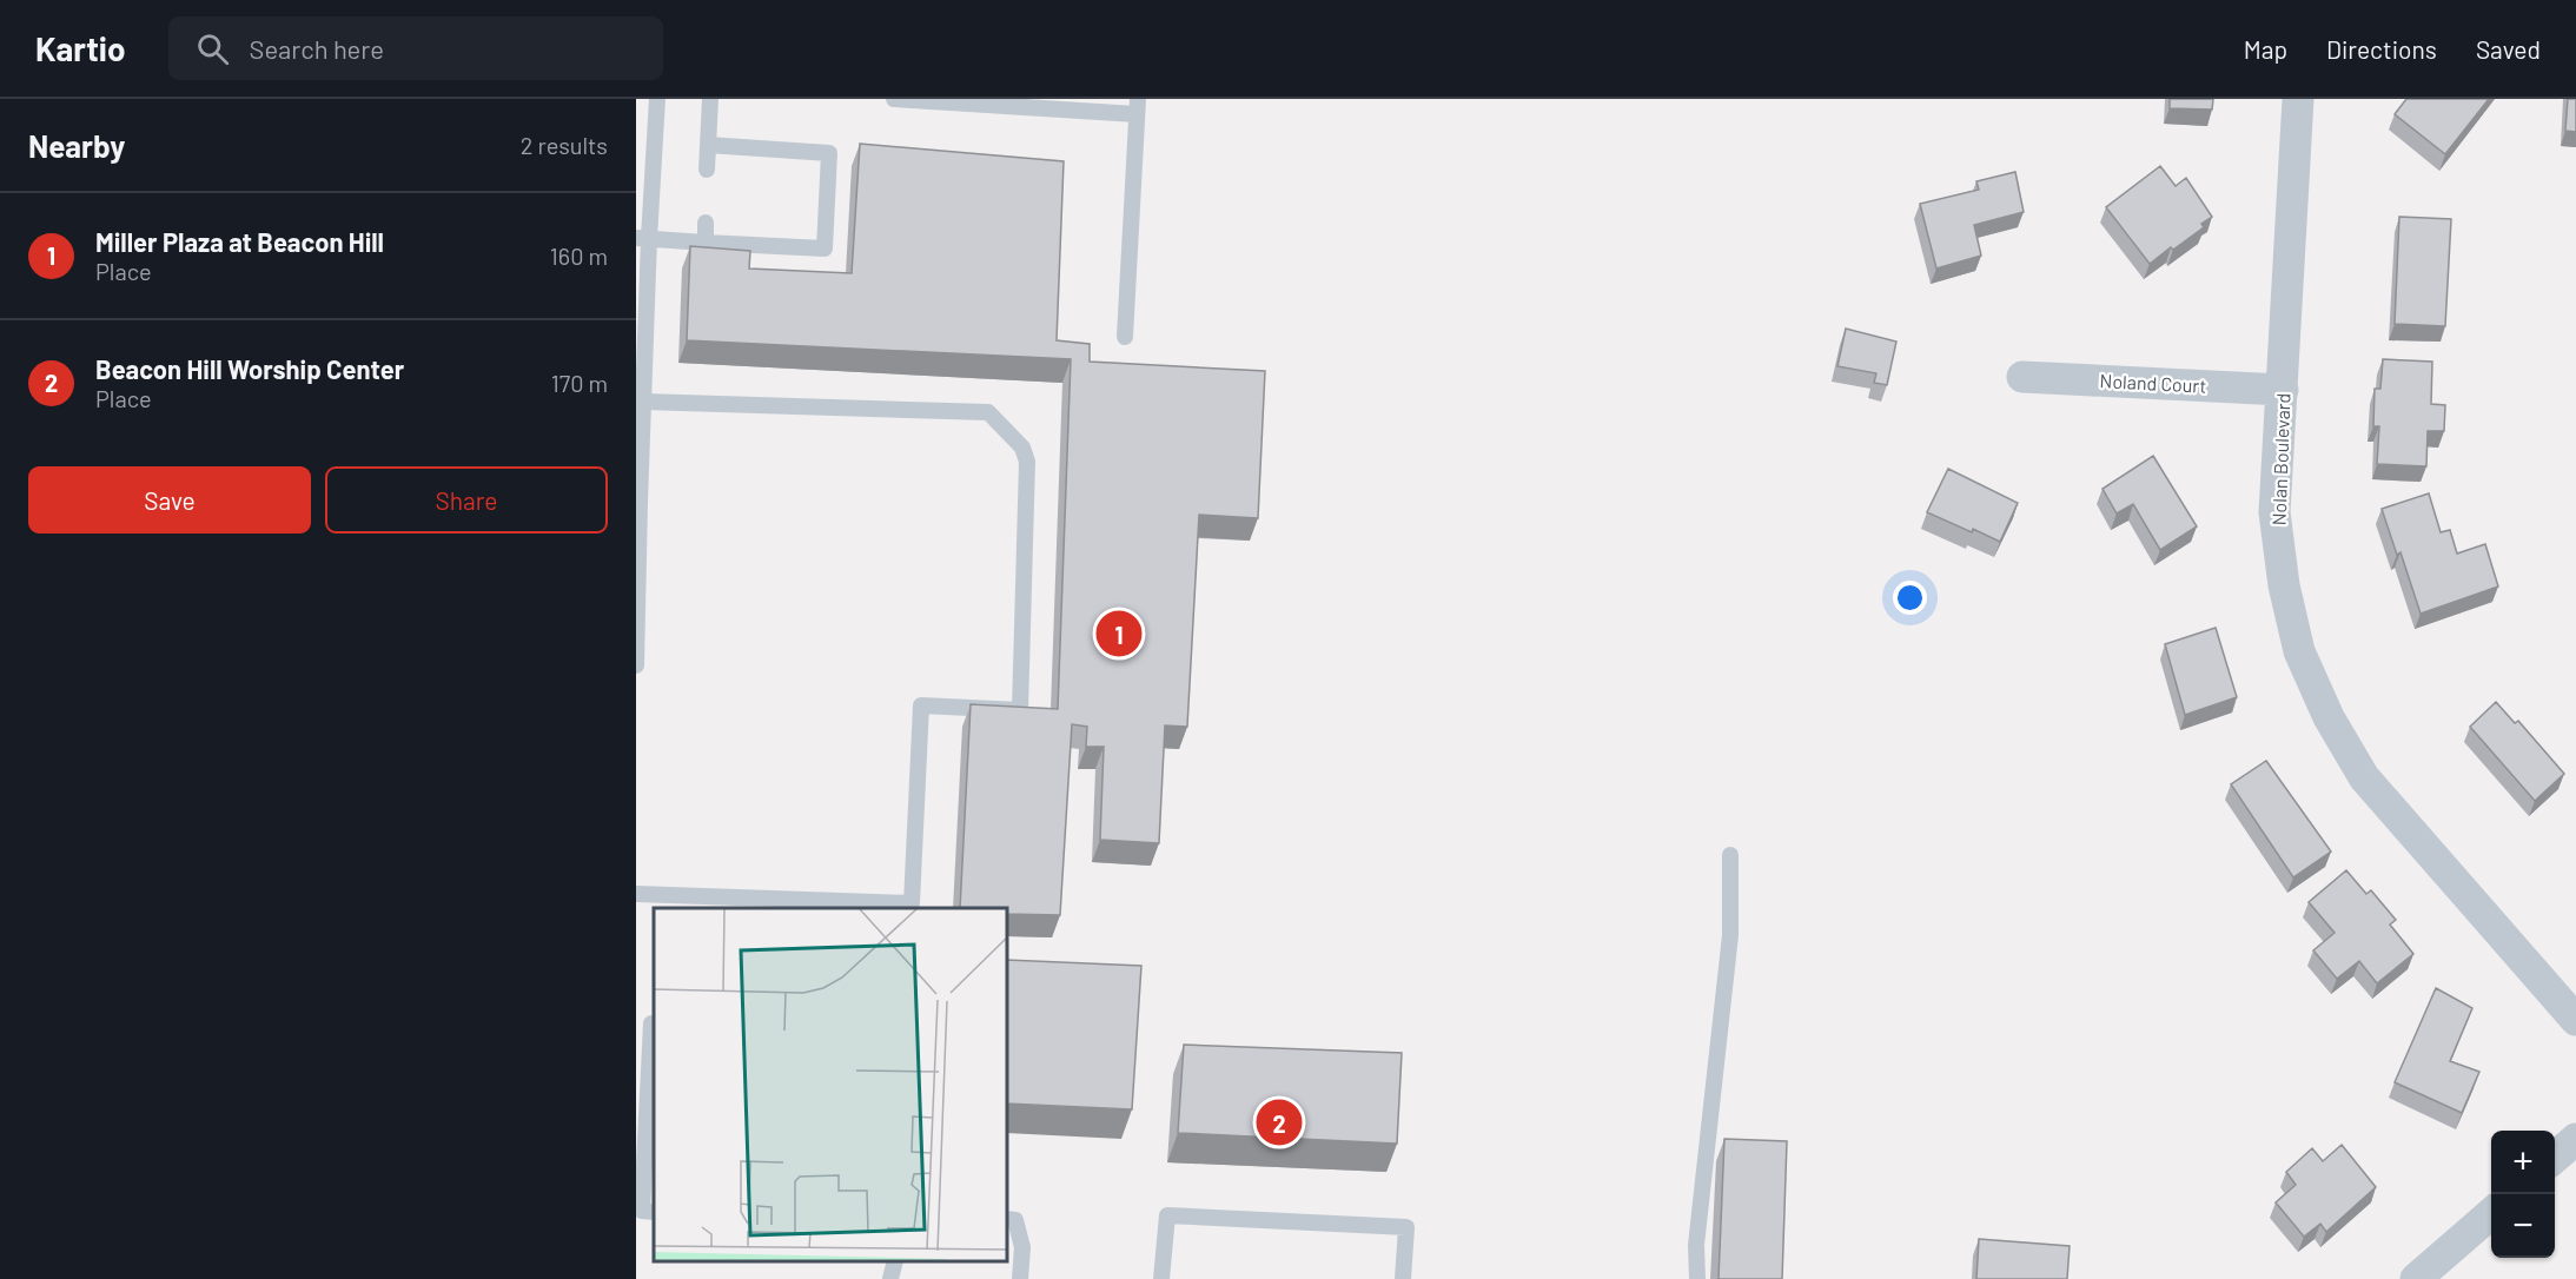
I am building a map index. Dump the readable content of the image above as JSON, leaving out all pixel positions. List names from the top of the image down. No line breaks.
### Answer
{"streets":{"street":["Noland Court","Nolan Boulevard"]},"crossings":[["Noland Court","Nolan Boulevard"]],"page":{"header":"Kartio","search":"Search here","nav":["Map","Directions","Saved"],"heading":["Nearby","2 results"],"list":[{"mark":"1","name":"Miller Plaza at Beacon Hill","note":"Place","value":"160 m"},{"mark":"2","name":"Beacon Hill Worship Center","note":"Place","value":"170 m"}],"buttons":["Save","Share"],"pins":["1","2"],"map_buttons":["+","−"]}}
